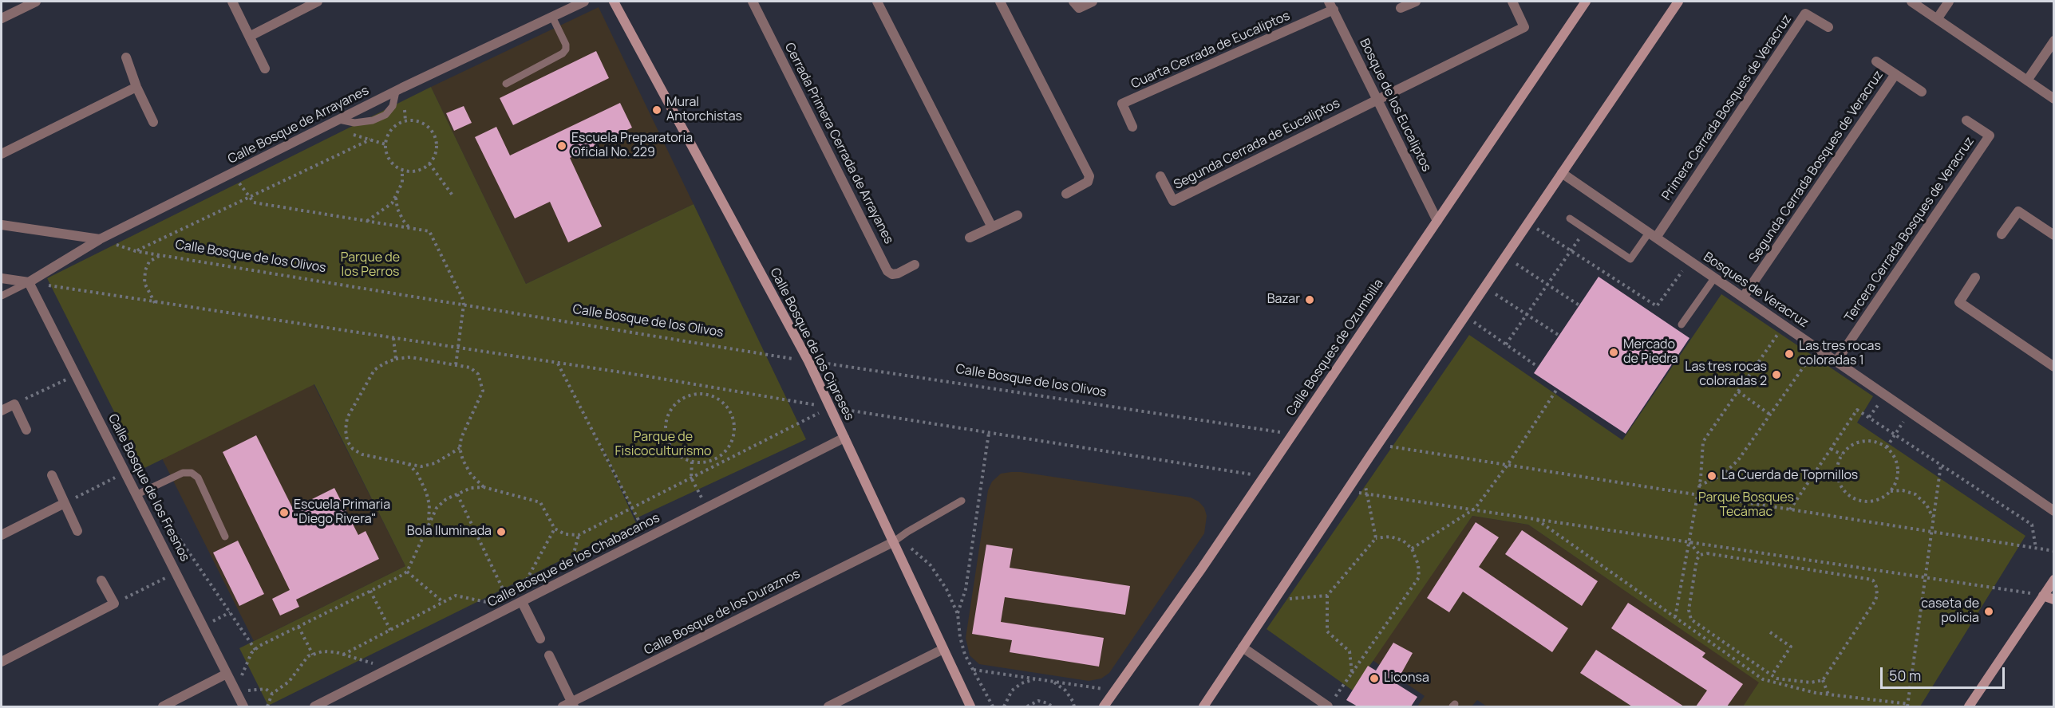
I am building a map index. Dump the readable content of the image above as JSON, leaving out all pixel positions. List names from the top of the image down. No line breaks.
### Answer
{"streets":{"main road":["Calle Bosque de los Cipreses","Calle Bosques de Ozumbilla"],"street":["Cuarta Cerrada de Eucaliptos","Bosque de los Eucaliptos","Primera Cerrada Bosques de Veracruz","Calle Bosque de Arrayanes","Cerrada Primera Cerrada de Arrayanes","Segunda Cerrada de Eucaliptos","Segunda Cerrada Bosques de Veracruz","Tercera Cerrada Bosques de Veracruz","Bosques de Veracruz","Calle Bosque de los Fresnos","Calle Bosque de los Chabacanos","Calle Bosque de los Duraznos"],"path":["Calle Bosque de los Olivos"]},"crossings":[["Cuarta Cerrada de Eucaliptos","Bosque de los Eucaliptos"],["Bosque de los Eucaliptos","Segunda Cerrada de Eucaliptos"],["Bosque de los Eucaliptos","Calle Bosques de Ozumbilla"],["Primera Cerrada Bosques de Veracruz","Bosques de Veracruz"],["Calle Bosque de Arrayanes","Calle Bosque de los Olivos"],["Calle Bosque de Arrayanes","Calle Bosque de los Fresnos"],["Segunda Cerrada Bosques de Veracruz","Bosques de Veracruz"],["Tercera Cerrada Bosques de Veracruz","Bosques de Veracruz"],["Calle Bosque de los Olivos","Calle Bosque de los Cipreses"],["Calle Bosque de los Olivos","Calle Bosques de Ozumbilla"],["Calle Bosque de los Cipreses","Calle Bosque de los Chabacanos"],["Calle Bosque de los Cipreses","Calle Bosque de los Duraznos"]],"parks":["Parque de los Perros","Parque de Fisicoculturismo","Parque Bosques Tecámac"],"places":["Mural Antorchistas","Escuela Preparatoria Oficial No. 229","Bazar","Mercado de Piedra","Las tres rocas coloradas 1","Las tres rocas coloradas 2","La Cuerda de Toprnillos","Escuela Primaria \"Diego Rivera\"","Bola Iluminada","caseta de policia","Liconsa"],"scale_bar":"50 m"}
